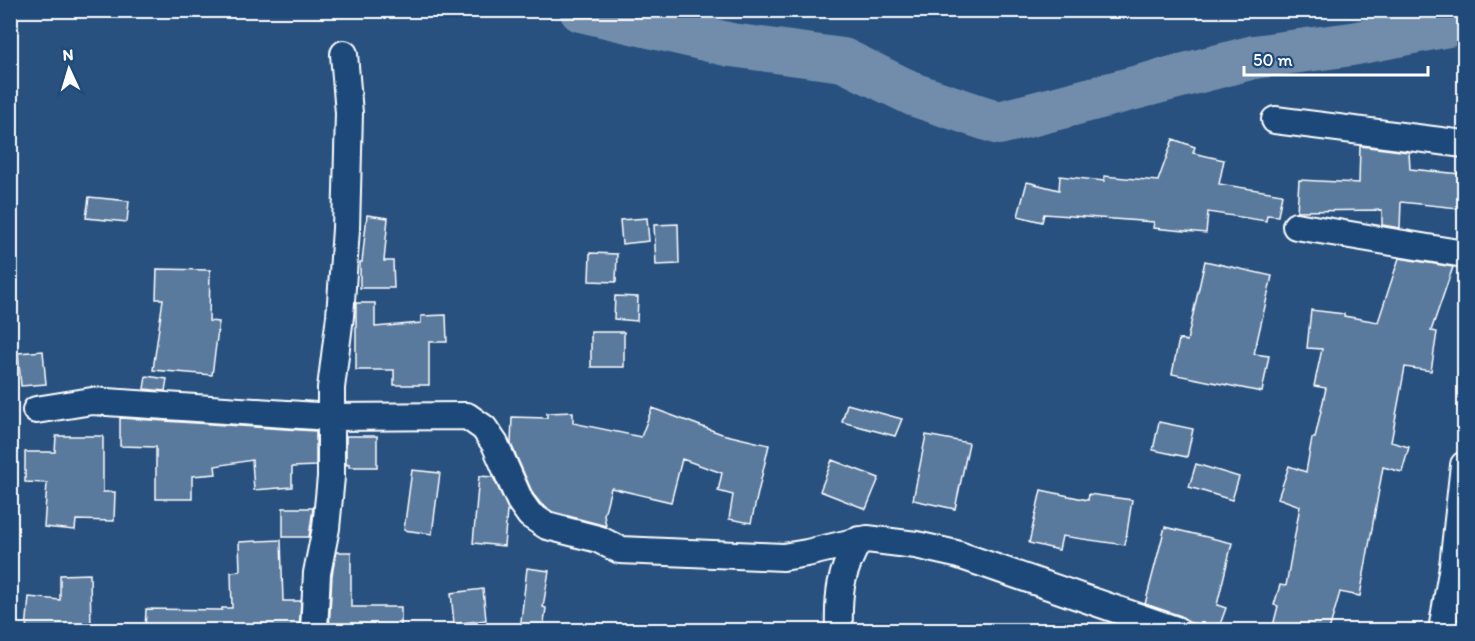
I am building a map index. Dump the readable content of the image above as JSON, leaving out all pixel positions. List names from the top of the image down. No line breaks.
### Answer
{"scale_bar":"50 m","north":"top"}
